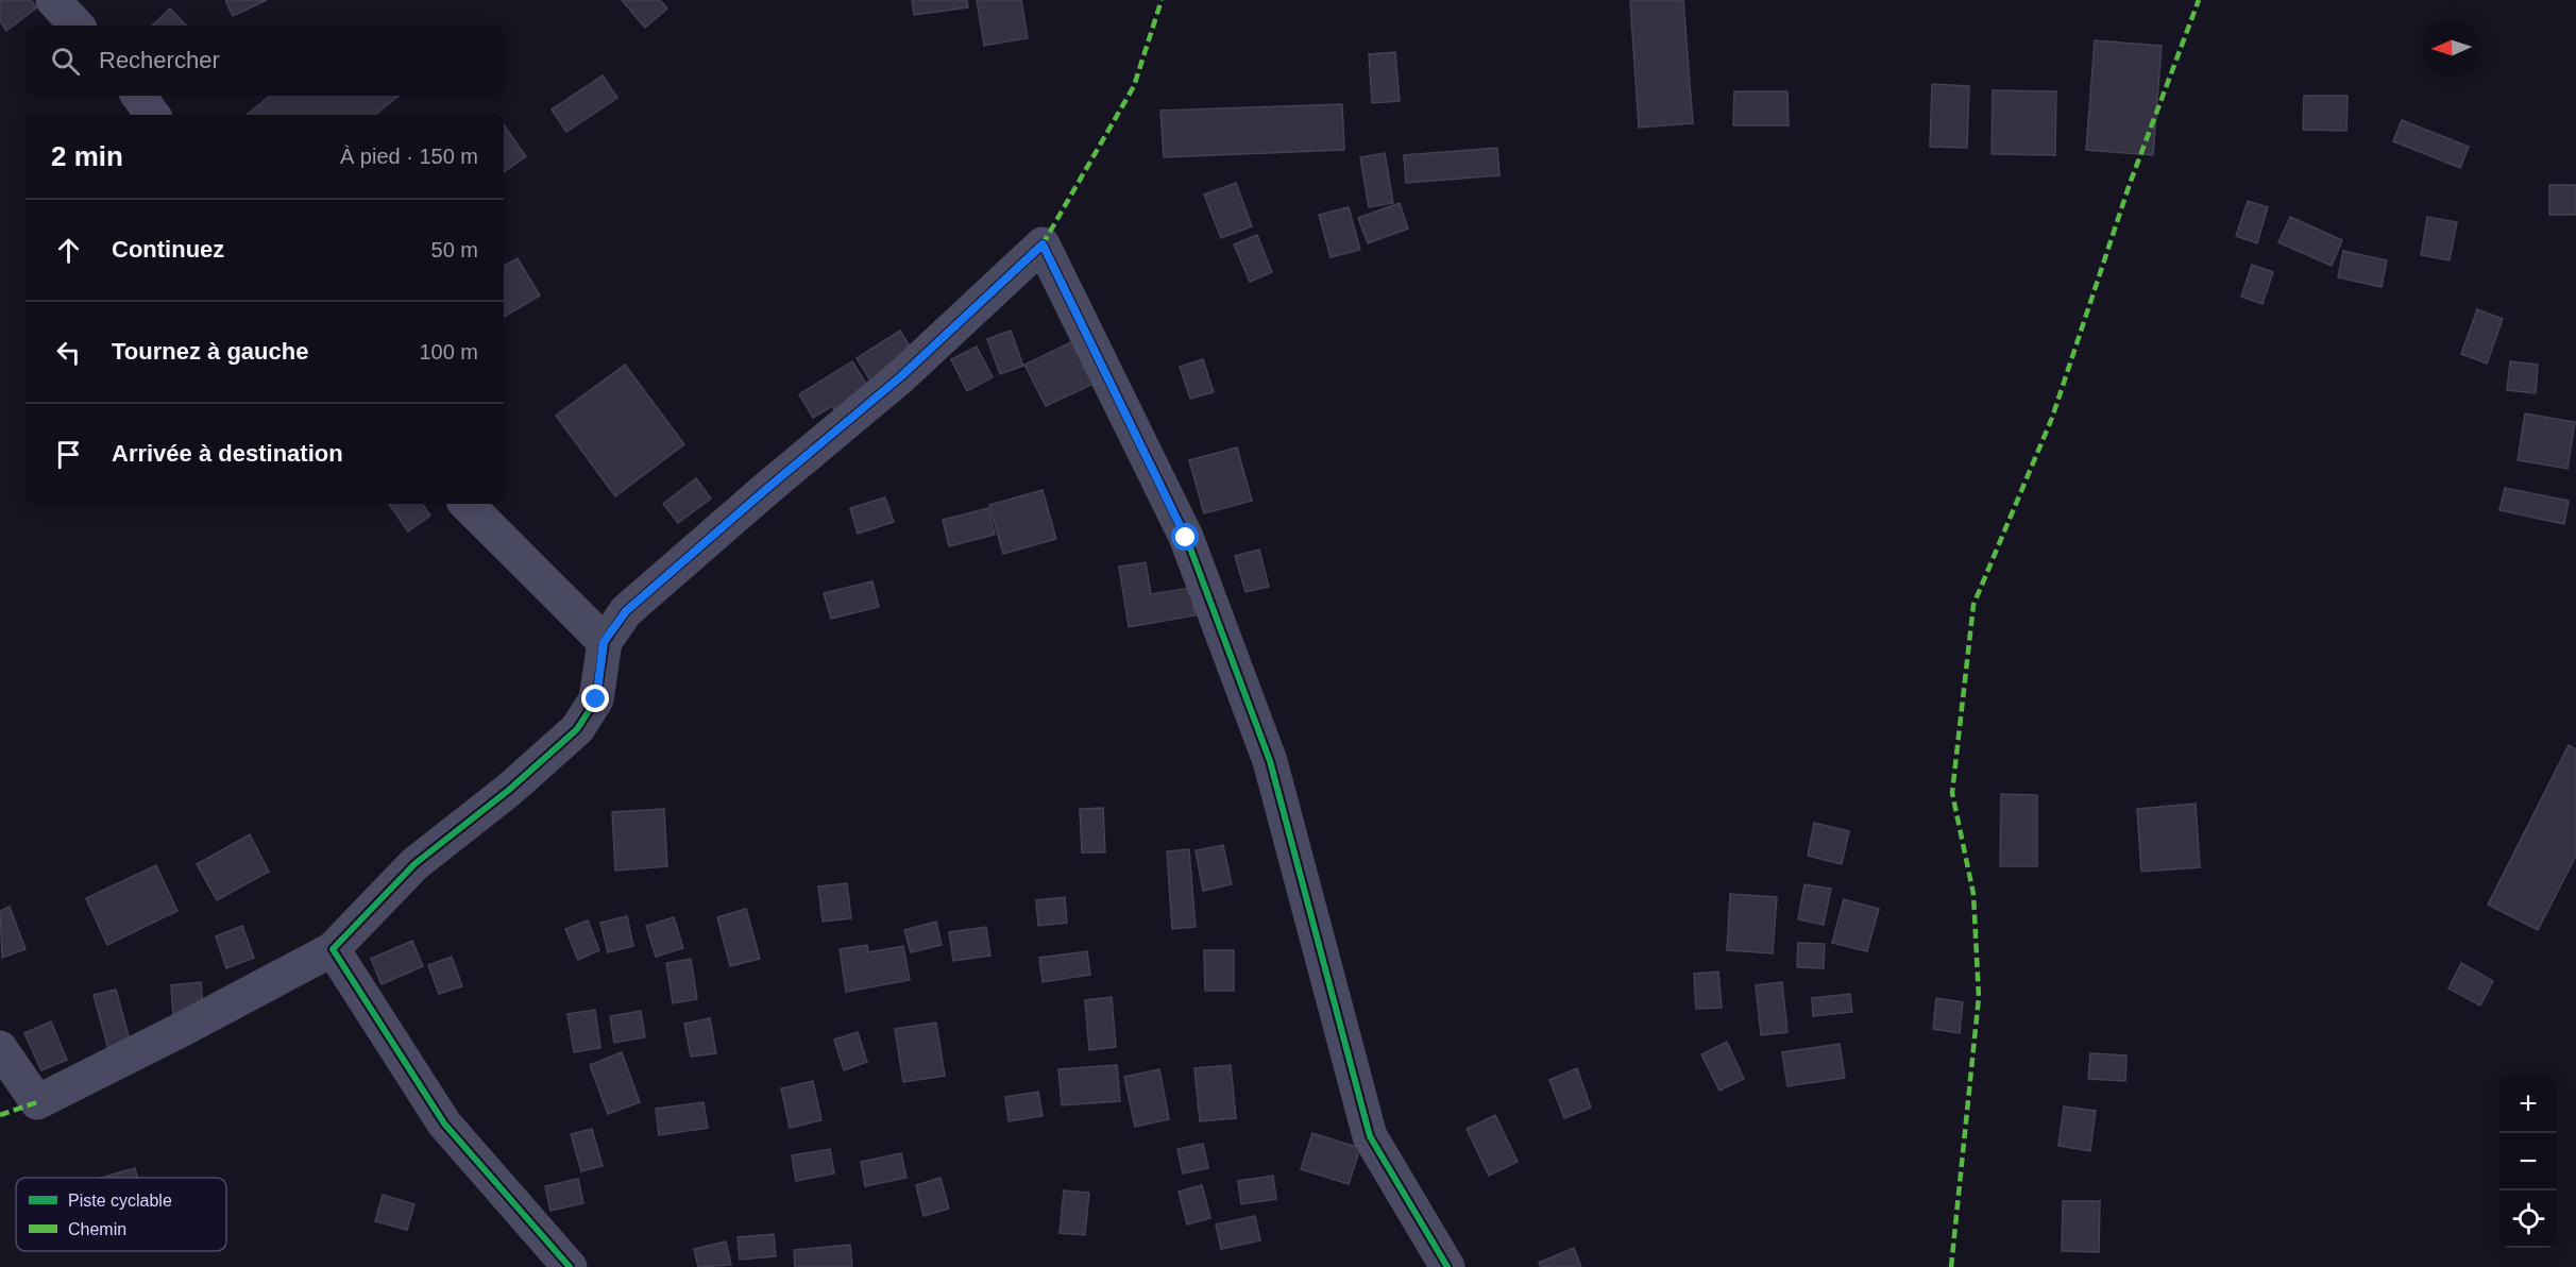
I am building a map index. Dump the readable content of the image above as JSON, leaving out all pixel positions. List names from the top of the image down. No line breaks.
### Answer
{"legend":["Piste cyclable","Chemin"],"north":"left","page":{"search":"Rechercher","heading":["2 min","À pied · 150 m"],"list":[["Continuez","50 m"],["Tournez à gauche","100 m"],"Arrivée à destination"],"map_buttons":["+","−"]}}
